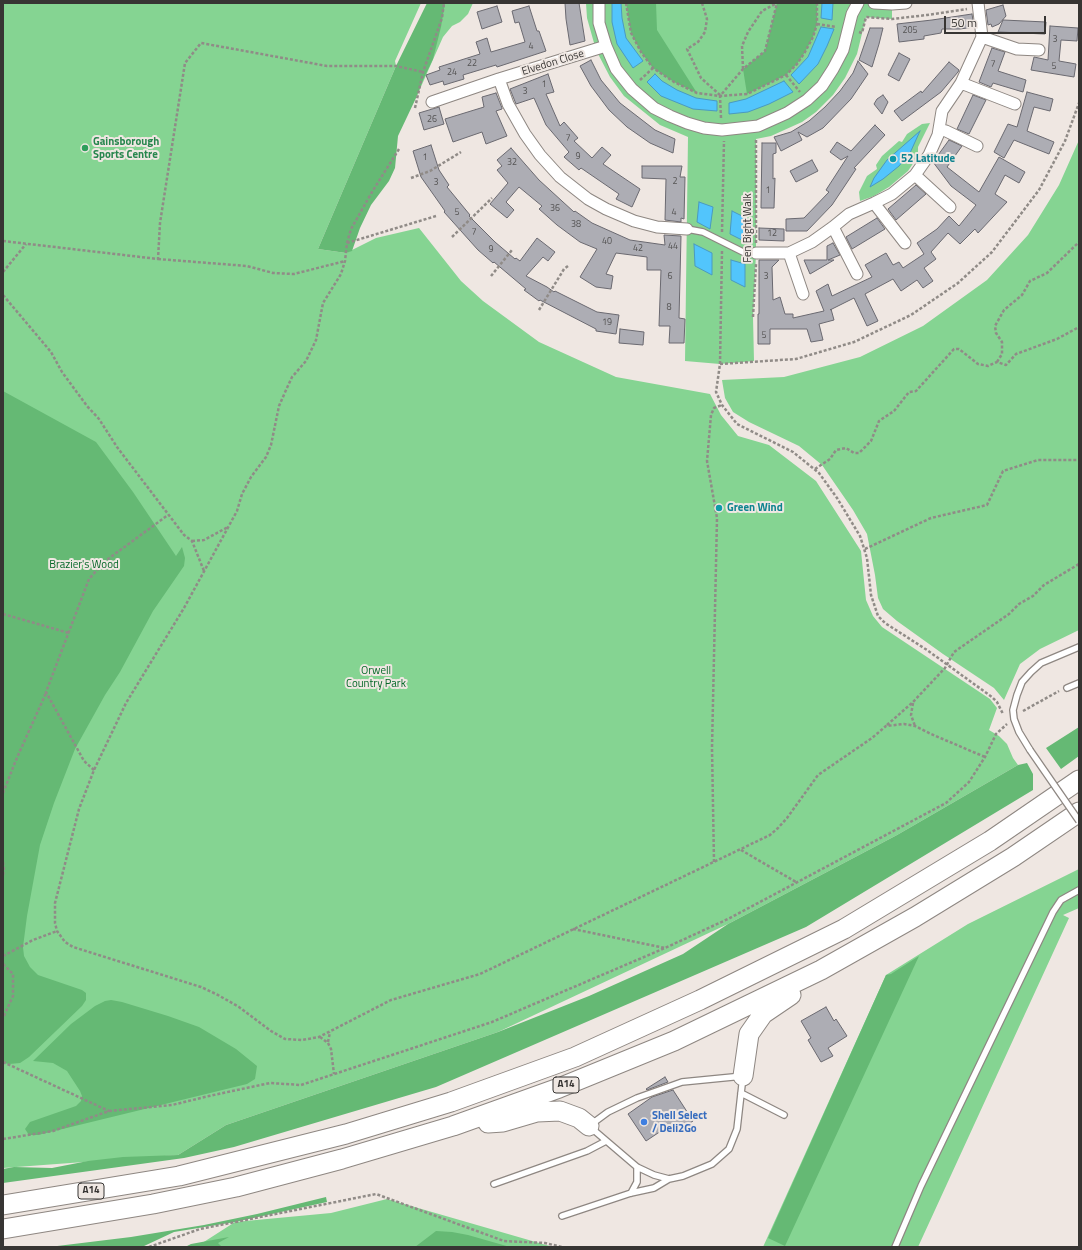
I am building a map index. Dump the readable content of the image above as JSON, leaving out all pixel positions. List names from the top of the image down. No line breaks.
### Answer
{"streets":{"highway":["A14"],"street":["Elvedon Close"],"path":["Fen Bight Walk"]},"parks":["Brazier's Wood","Orwell Country Park"],"places":["Gainsborough Sports Centre","52 Latitude","Green Wind","Shell Select / Deli2Go"],"house_numbers":["205","3","4","22","7","5","24","1","3","26","7","9","1","32","2","3","1","36","5","4","38","7","12","40","44","42","9","6","3","8","19","5"],"scale_bar":"50 m"}
